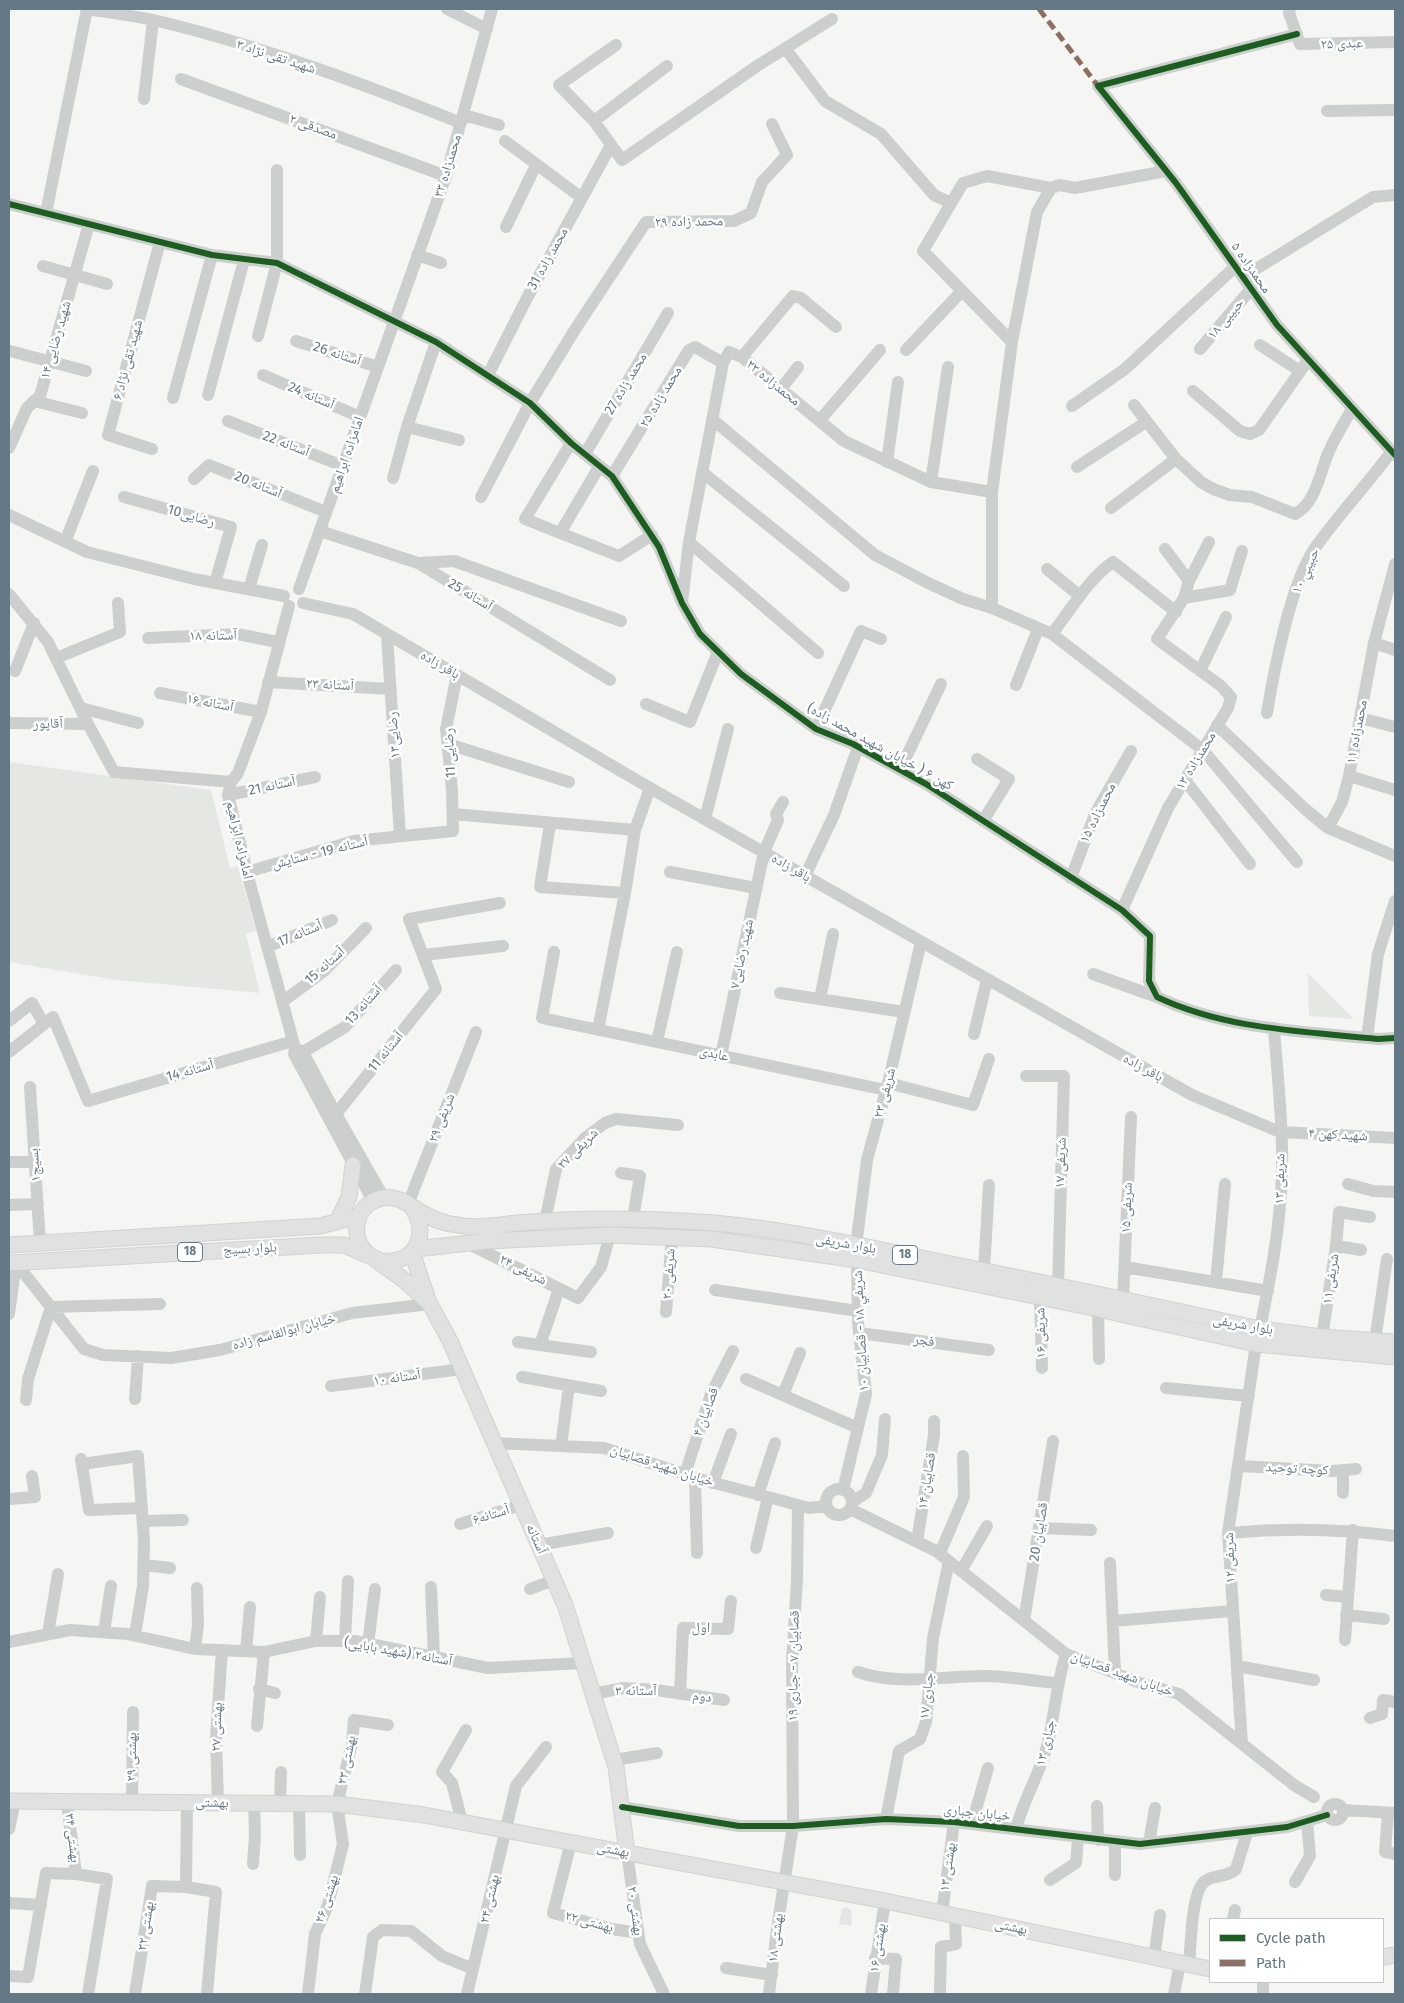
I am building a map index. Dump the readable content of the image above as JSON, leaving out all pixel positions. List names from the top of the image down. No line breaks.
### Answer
{"streets":{"main road":["بلوار شریفی","بلوار بسیج","18","آستانه","بهشتی"],"street":["عبدی ۲۵","شهید تقی نژاد ۳","مصدقی ۲","محمدزاده ۳۳","محمد زاده ۲۹","محمد زاده 31","محمدزاده ۵","حبیبی ۱۸","شهید رضایی ۱۴","آستانه 26","شهید تقی نژاد ۶","محمدزاده ۲۳","محمد زاده 27","آستانه 24","محمد زاده ۲۵","آستانه 22","امامزاده ابراهیم","آستانه 20","رضایی10","حبيبي ١٠","آستانه 25","آستانه ۱۸","باقر زاده","آستانه ۲۳","آستانه ۱۶","آقاپور","محمدزاده ۱۱","رضایی۱۳","کهن ۶ ( خیابان شهید محمد زاده)","رضایی 11","محمدزاده ۱۳","آستانه 21","محمدزاده ۱۵","آستانه 19 - ستایش","آستانه 17","شهید رضایی۷","آستانه 15","آستانه 13","آستانه 11","عابدی","آستانه 14","شریفی ۲۳","شریفی ۲۹","شهید کهن ۴","شریفی ۲۷","شریفی ۱۷","بسیج۱","شریفی ۱۳","شریفی ۱۵","شریفی ۲۴","شریفی ۲۰","شریفی ۱۱","شريفي ۱۸ - قصابیان ۱۰","خیابان ابوالقاسم زاده","شریفی ۱۶","فجر","آستانه ۱۰","قصابیان ۴","خیابان شهید قصابیان","کوچه توحید","قصابیان ۱۴","آستانه۶","قصابیان 20","شریفی ۱۲","اول","آستانه۲ (شهید بابایی)","قصابيان ۷ - جباری ۱۹","آستانه ۳","جباری ۱۷","دوم","بهشتی ۲۷","جباری ۱۳","بهشتی ۲۹","بهشتی ۲۳","خیابان جباری","بهشتی ۳۴","بهشتی ۱۳","بهشتی ۲۶","بهشتی ۲۴","بهشتی ۲۰","بهشتی ۲۲","بهشتی ۳۲","بهشتی ۱۸","بهشتی ۱۶"]},"crossings":[["عبدی ۲۵","محمدزاده ۵"],["شهید تقی نژاد ۳","محمدزاده ۳۳"],["مصدقی ۲","محمدزاده ۳۳"],["محمدزاده ۳۳","امامزاده ابراهیم"],["محمدزاده ۳۳","کهن ۶ ( خیابان شهید محمد زاده)"],["محمد زاده ۲۹","کهن ۶ ( خیابان شهید محمد زاده)"],["محمد زاده 31","کهن ۶ ( خیابان شهید محمد زاده)"],["محمدزاده ۵","حبیبی ۱۸"],["محمدزاده ۵","حبيبي ١٠"],["آستانه 26","امامزاده ابراهیم"],["محمدزاده ۲۳","محمد زاده ۲۵"],["محمد زاده 27","کهن ۶ ( خیابان شهید محمد زاده)"],["آستانه 24","امامزاده ابراهیم"],["محمد زاده ۲۵","کهن ۶ ( خیابان شهید محمد زاده)"],["آستانه 22","امامزاده ابراهیم"],["امامزاده ابراهیم","آستانه 20"],["امامزاده ابراهیم","آستانه 25"],["امامزاده ابراهیم","آستانه ۱۸"],["امامزاده ابراهیم","باقر زاده"],["امامزاده ابراهیم","آستانه ۲۳"],["امامزاده ابراهیم","آستانه ۱۶"],["امامزاده ابراهیم","کهن ۶ ( خیابان شهید محمد زاده)"],["امامزاده ابراهیم","آستانه 21"],["امامزاده ابراهیم","آستانه 19 - ستایش"],["امامزاده ابراهیم","آستانه 17"],["امامزاده ابراهیم","آستانه 15"],["امامزاده ابراهیم","آستانه 13"],["امامزاده ابراهیم","آستانه 11"],["امامزاده ابراهیم","آستانه 14"],["امامزاده ابراهیم","شریفی ۲۹"],["امامزاده ابراهیم","بلوار شریفی"],["امامزاده ابراهیم","بلوار بسیج"],["امامزاده ابراهیم","18"],["امامزاده ابراهیم","آستانه"],["باقر زاده","رضایی۱۳"],["باقر زاده","رضایی 11"],["باقر زاده","شهید رضایی۷"],["باقر زاده","شریفی ۲۳"],["باقر زاده","شهید کهن ۴"],["باقر زاده","شریفی ۱۳"],["آستانه ۲۳","رضایی۱۳"],["رضایی۱۳","آستانه 19 - ستایش"],["کهن ۶ ( خیابان شهید محمد زاده)","محمدزاده ۱۳"],["کهن ۶ ( خیابان شهید محمد زاده)","محمدزاده ۱۵"],["رضایی 11","آستانه 19 - ستایش"],["شهید رضایی۷","عابدی"],["آستانه 13","آستانه 14"],["عابدی","شریفی ۲۳"],["شریفی ۲۳","بلوار شریفی"],["شریفی ۲۳","شريفي ۱۸ - قصابیان ۱۰"],["شریفی ۲۹","بلوار شریفی"],["شریفی ۲۹","بلوار بسیج"],["شریفی ۲۹","18"],["شریفی ۲۹","آستانه"],["شهید کهن ۴","شریفی ۱۳"],["شریفی ۲۷","بلوار شریفی"],["شریفی ۱۷","بلوار شریفی"],["بسیج۱","بلوار بسیج"],["شریفی ۱۳","بلوار شریفی"],["شریفی ۱۵","بلوار شریفی"],["بلوار شریفی","بلوار بسیج"],["بلوار شریفی","18"],["بلوار شریفی","شریفی ۲۴"],["بلوار شریفی","شریفی ۲۰"],["بلوار شریفی","شریفی ۱۱"],["بلوار شریفی","شريفي ۱۸ - قصابیان ۱۰"],["بلوار شریفی","شریفی ۱۶"],["بلوار شریفی","آستانه"],["بلوار شریفی","شریفی ۱۲"],["بلوار بسیج","18"],["بلوار بسیج","خیابان ابوالقاسم زاده"],["بلوار بسیج","آستانه"],["18","آستانه"],["شريفي ۱۸ - قصابیان ۱۰","فجر"],["شريفي ۱۸ - قصابیان ۱۰","خیابان شهید قصابیان"],["خیابان ابوالقاسم زاده","آستانه"],["آستانه ۱۰","آستانه"],["قصابیان ۴","خیابان شهید قصابیان"],["خیابان شهید قصابیان","قصابیان ۱۴"],["خیابان شهید قصابیان","قصابیان 20"],["خیابان شهید قصابیان","آستانه"],["خیابان شهید قصابیان","شریفی ۱۲"],["خیابان شهید قصابیان","قصابيان ۷ - جباری ۱۹"],["خیابان شهید قصابیان","جباری ۱۷"],["خیابان شهید قصابیان","جباری ۱۳"],["خیابان شهید قصابیان","خیابان جباری"],["کوچه توحید","شریفی ۱۲"],["آستانه۶","آستانه"],["آستانه","آستانه۲ (شهید بابایی)"],["آستانه","آستانه ۳"],["آستانه","بهشتی"],["آستانه","خیابان جباری"],["آستانه","بهشتی ۲۰"],["اول","آستانه ۳"],["اول","دوم"],["آستانه۲ (شهید بابایی)","بهشتی ۲۷"],["قصابيان ۷ - جباری ۱۹","بهشتی"],["قصابيان ۷ - جباری ۱۹","خیابان جباری"],["قصابيان ۷ - جباری ۱۹","بهشتی ۱۸"],["آستانه ۳","دوم"],["جباری ۱۷","خیابان جباری"],["بهشتی ۲۷","بهشتی"],["جباری ۱۳","خیابان جباری"],["بهشتی ۲۹","بهشتی"],["بهشتی ۲۳","بهشتی"],["بهشتی ۲۳","بهشتی ۲۶"],["بهشتی","بهشتی ۳۴"],["بهشتی","بهشتی ۱۳"],["بهشتی","بهشتی ۲۶"],["بهشتی","بهشتی ۲۴"],["بهشتی","بهشتی ۲۰"],["بهشتی","بهشتی ۲۲"],["بهشتی","بهشتی ۱۸"],["بهشتی","بهشتی ۱۶"],["خیابان جباری","بهشتی ۱۳"],["بهشتی ۲۰","بهشتی ۲۲"]],"legend":["Cycle path","Path"]}
